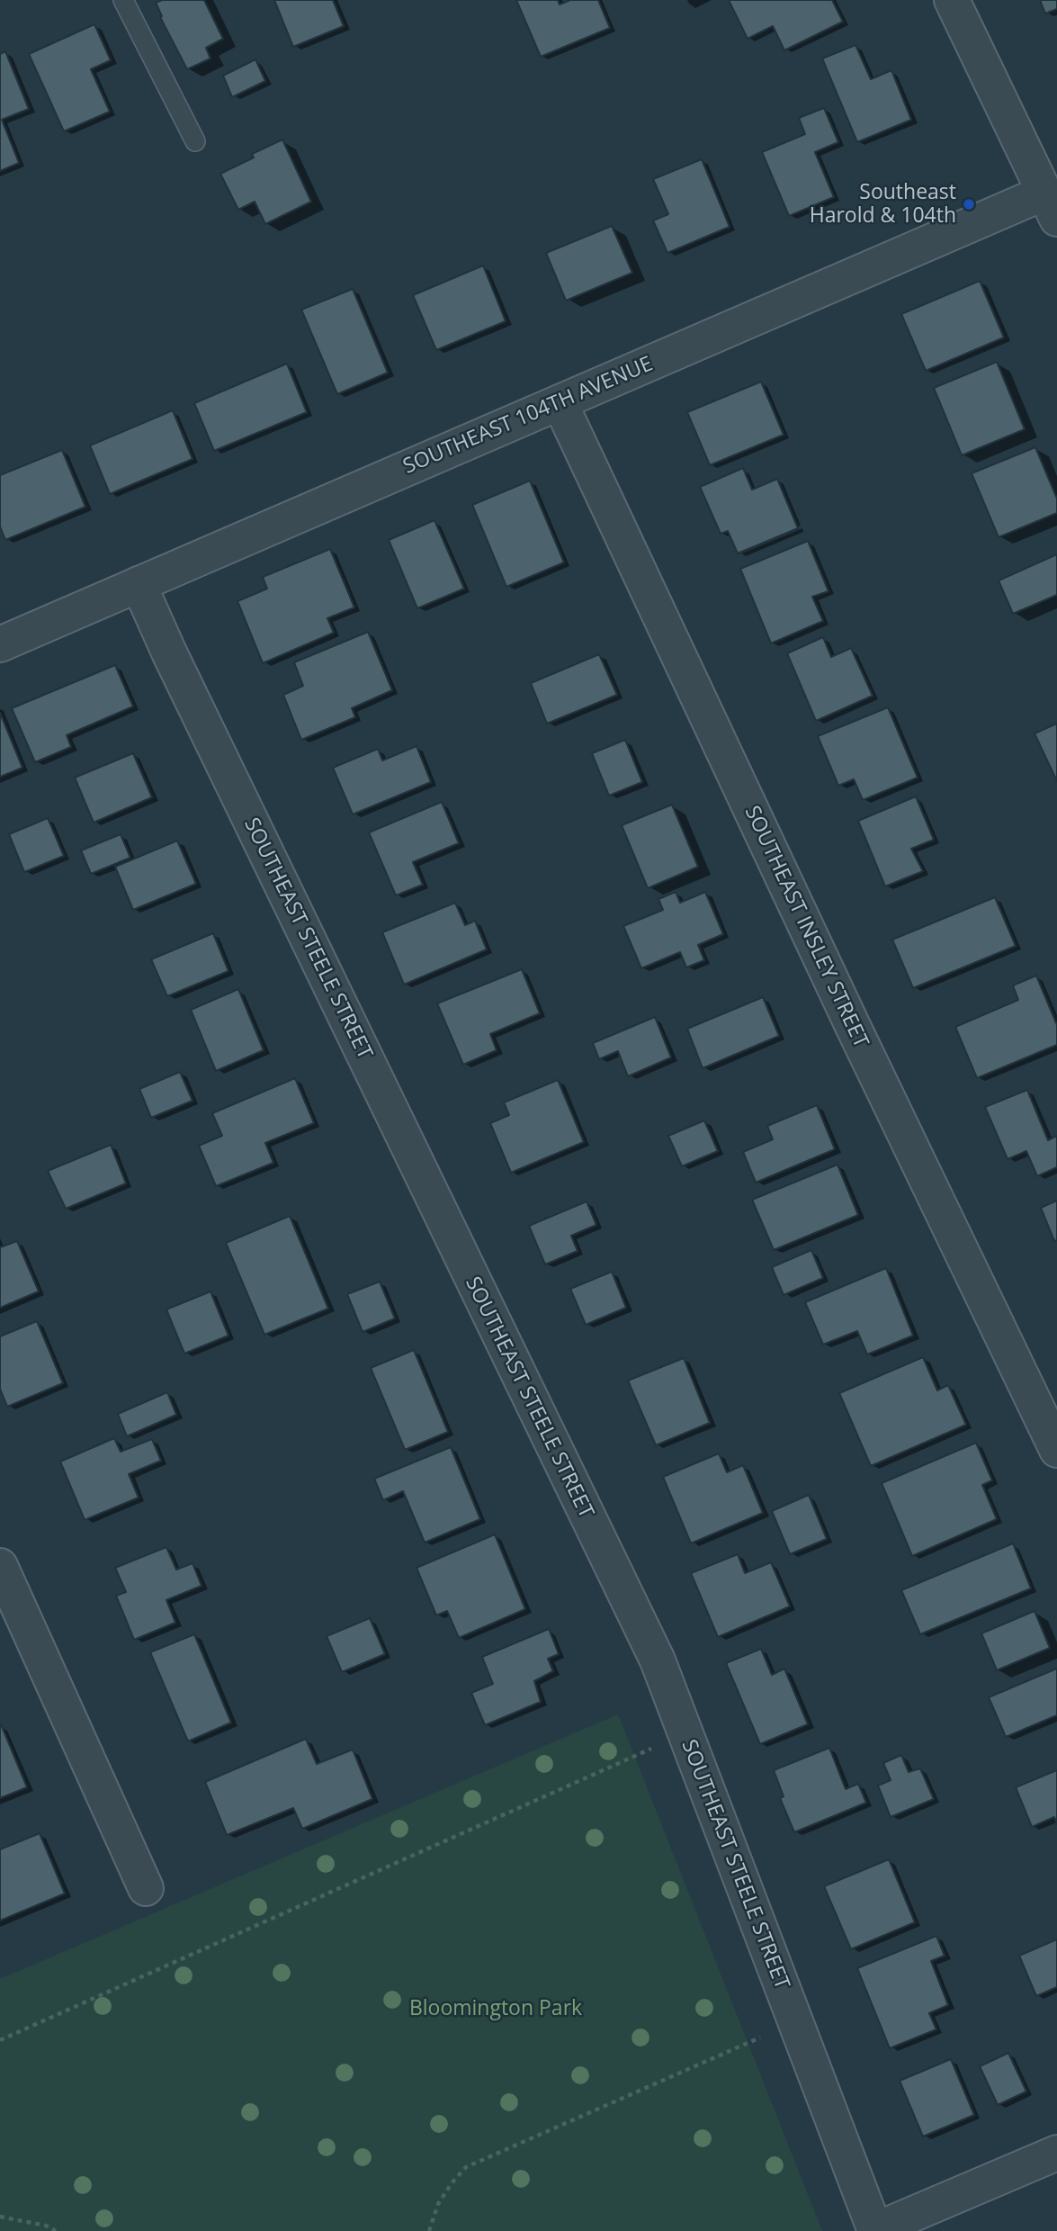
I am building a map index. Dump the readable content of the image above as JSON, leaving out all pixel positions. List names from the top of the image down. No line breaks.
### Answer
{"streets":{"street":["SOUTHEAST 104TH AVENUE","SOUTHEAST INSLEY STREET","SOUTHEAST STEELE STREET"]},"crossings":[["SOUTHEAST 104TH AVENUE","SOUTHEAST INSLEY STREET"],["SOUTHEAST 104TH AVENUE","SOUTHEAST STEELE STREET"]],"parks":["Bloomington Park"],"places":["Southeast Harold & 104th"]}
